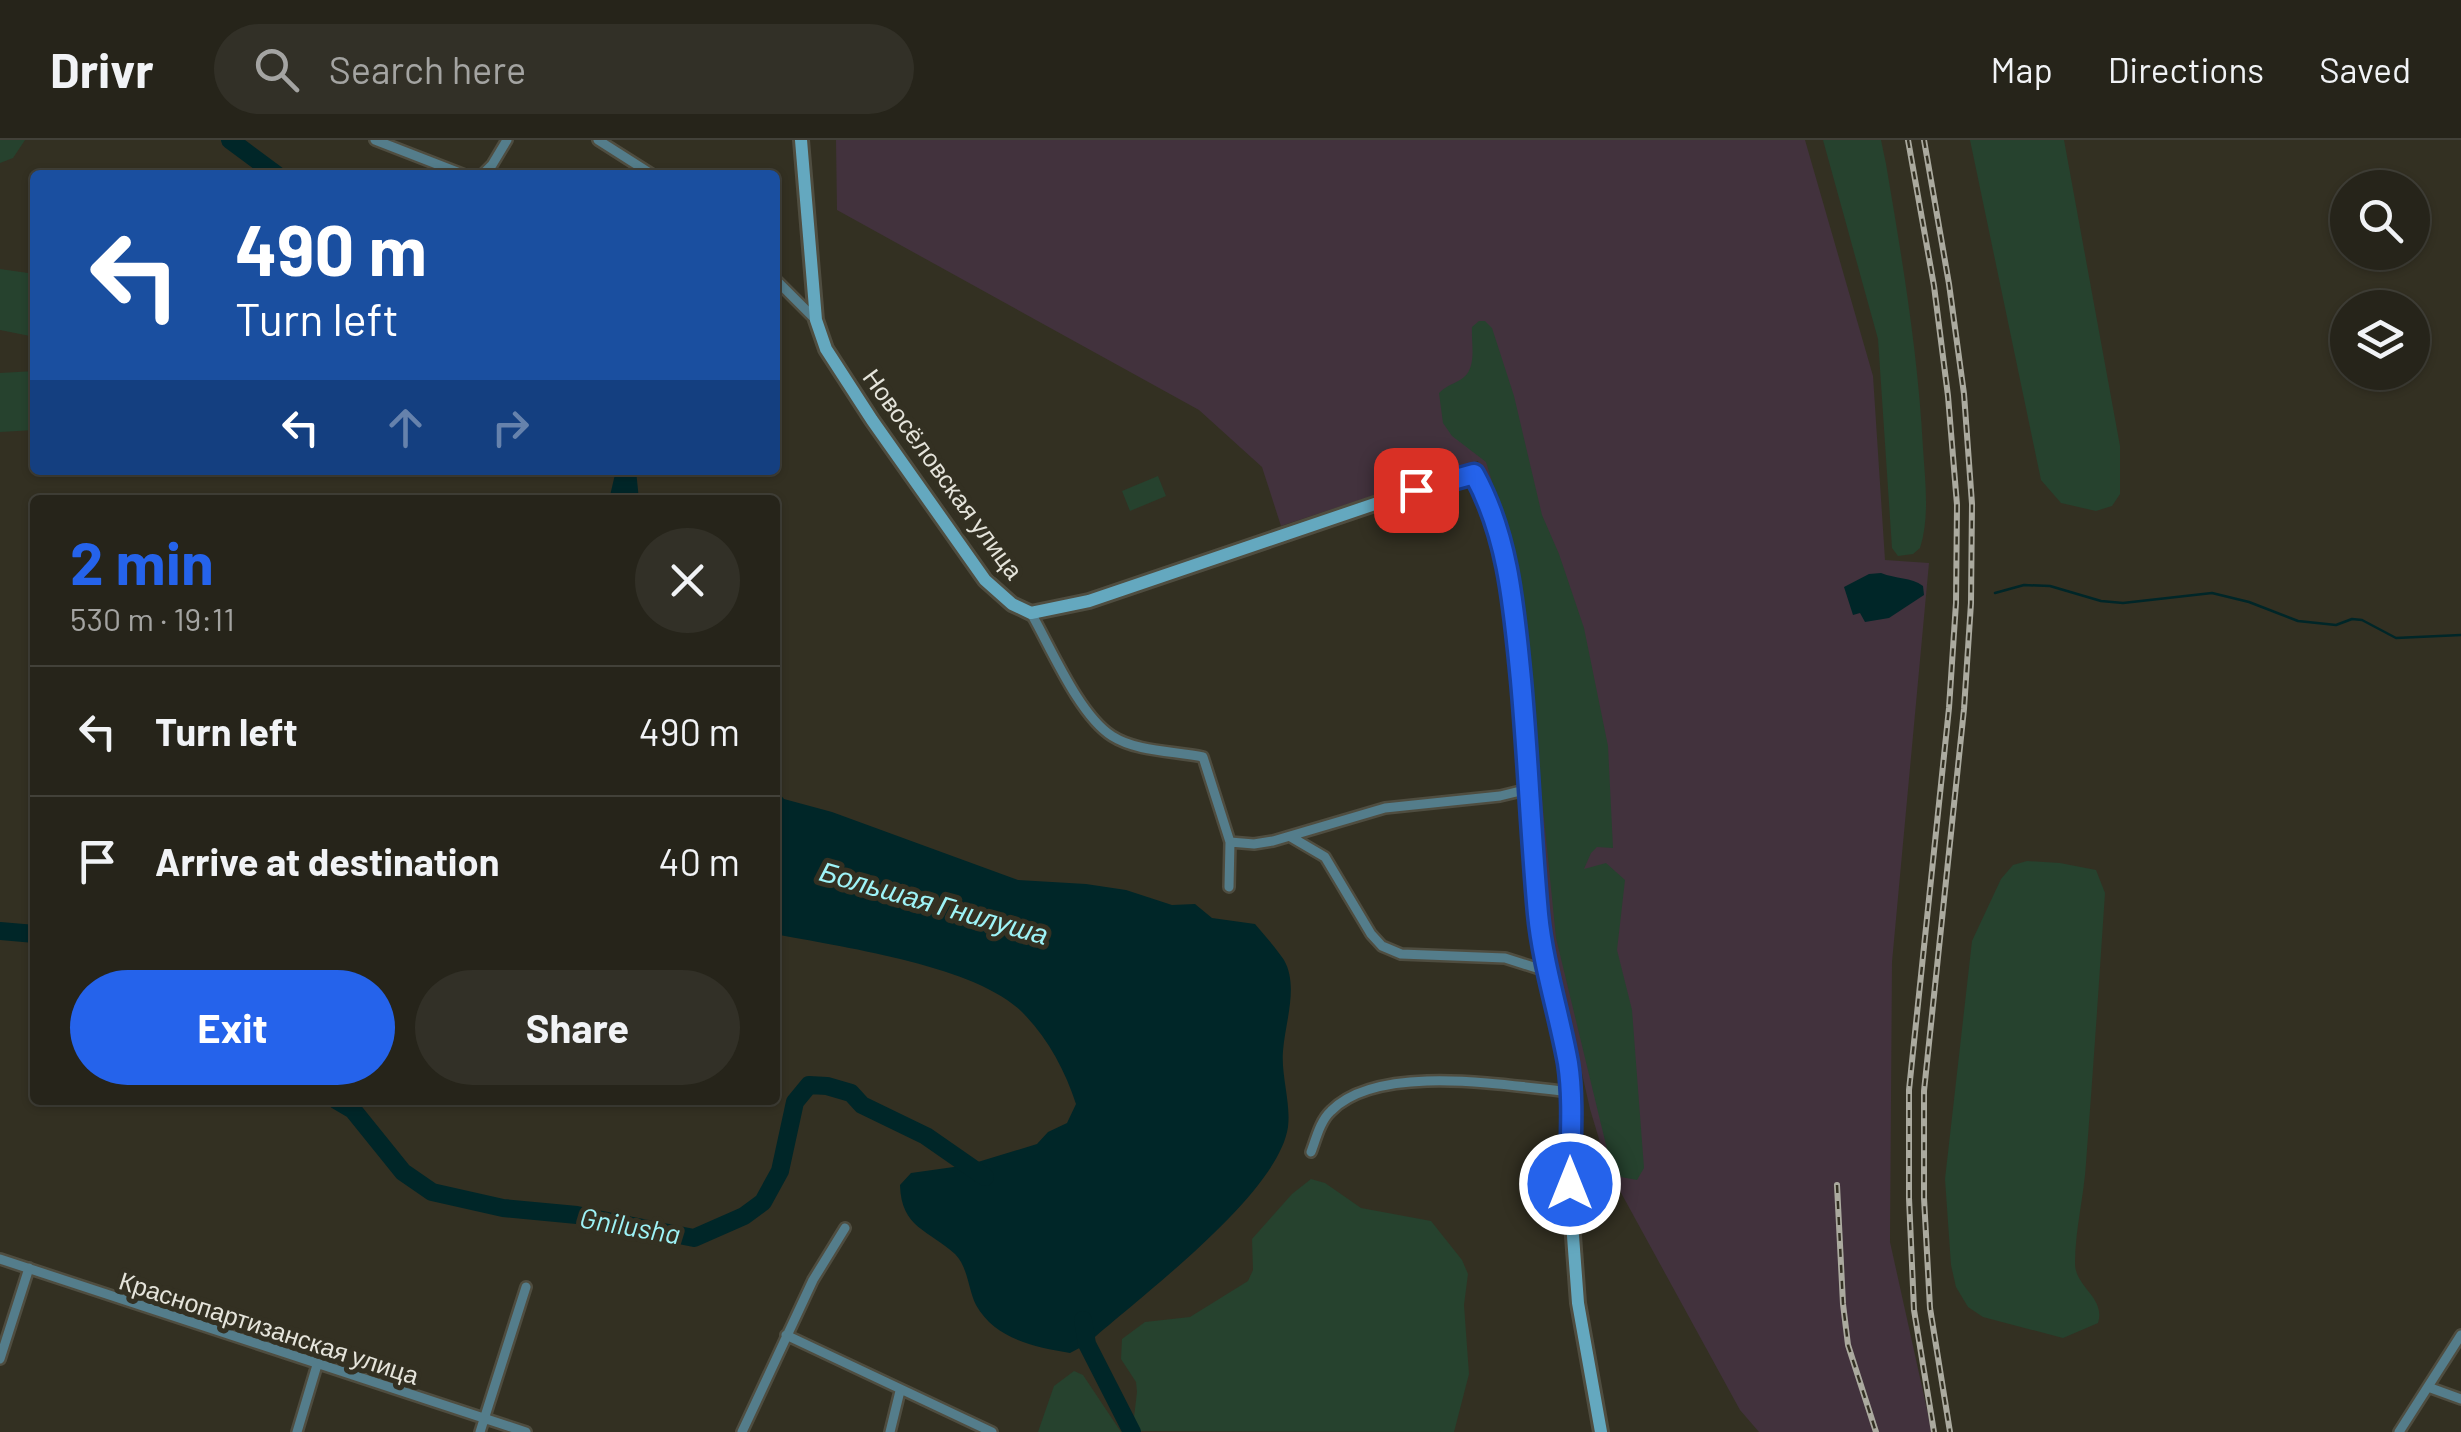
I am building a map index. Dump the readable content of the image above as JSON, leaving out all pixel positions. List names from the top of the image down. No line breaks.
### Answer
{"streets":{"street":["Новосёловская улица","Краснопартизанская улица"]},"water":["Большая Гнилуша","Gnilusha"],"page":{"header":"Drivr","search":"Search here","nav":["Map","Directions","Saved"],"turn":["490 m","Turn left"],"heading":["2 min","530 m · 19:11"],"list":[{"name":"Turn left","value":"490 m"},{"name":"Arrive at destination","value":"40 m"}],"buttons":["Exit","Share"]}}
